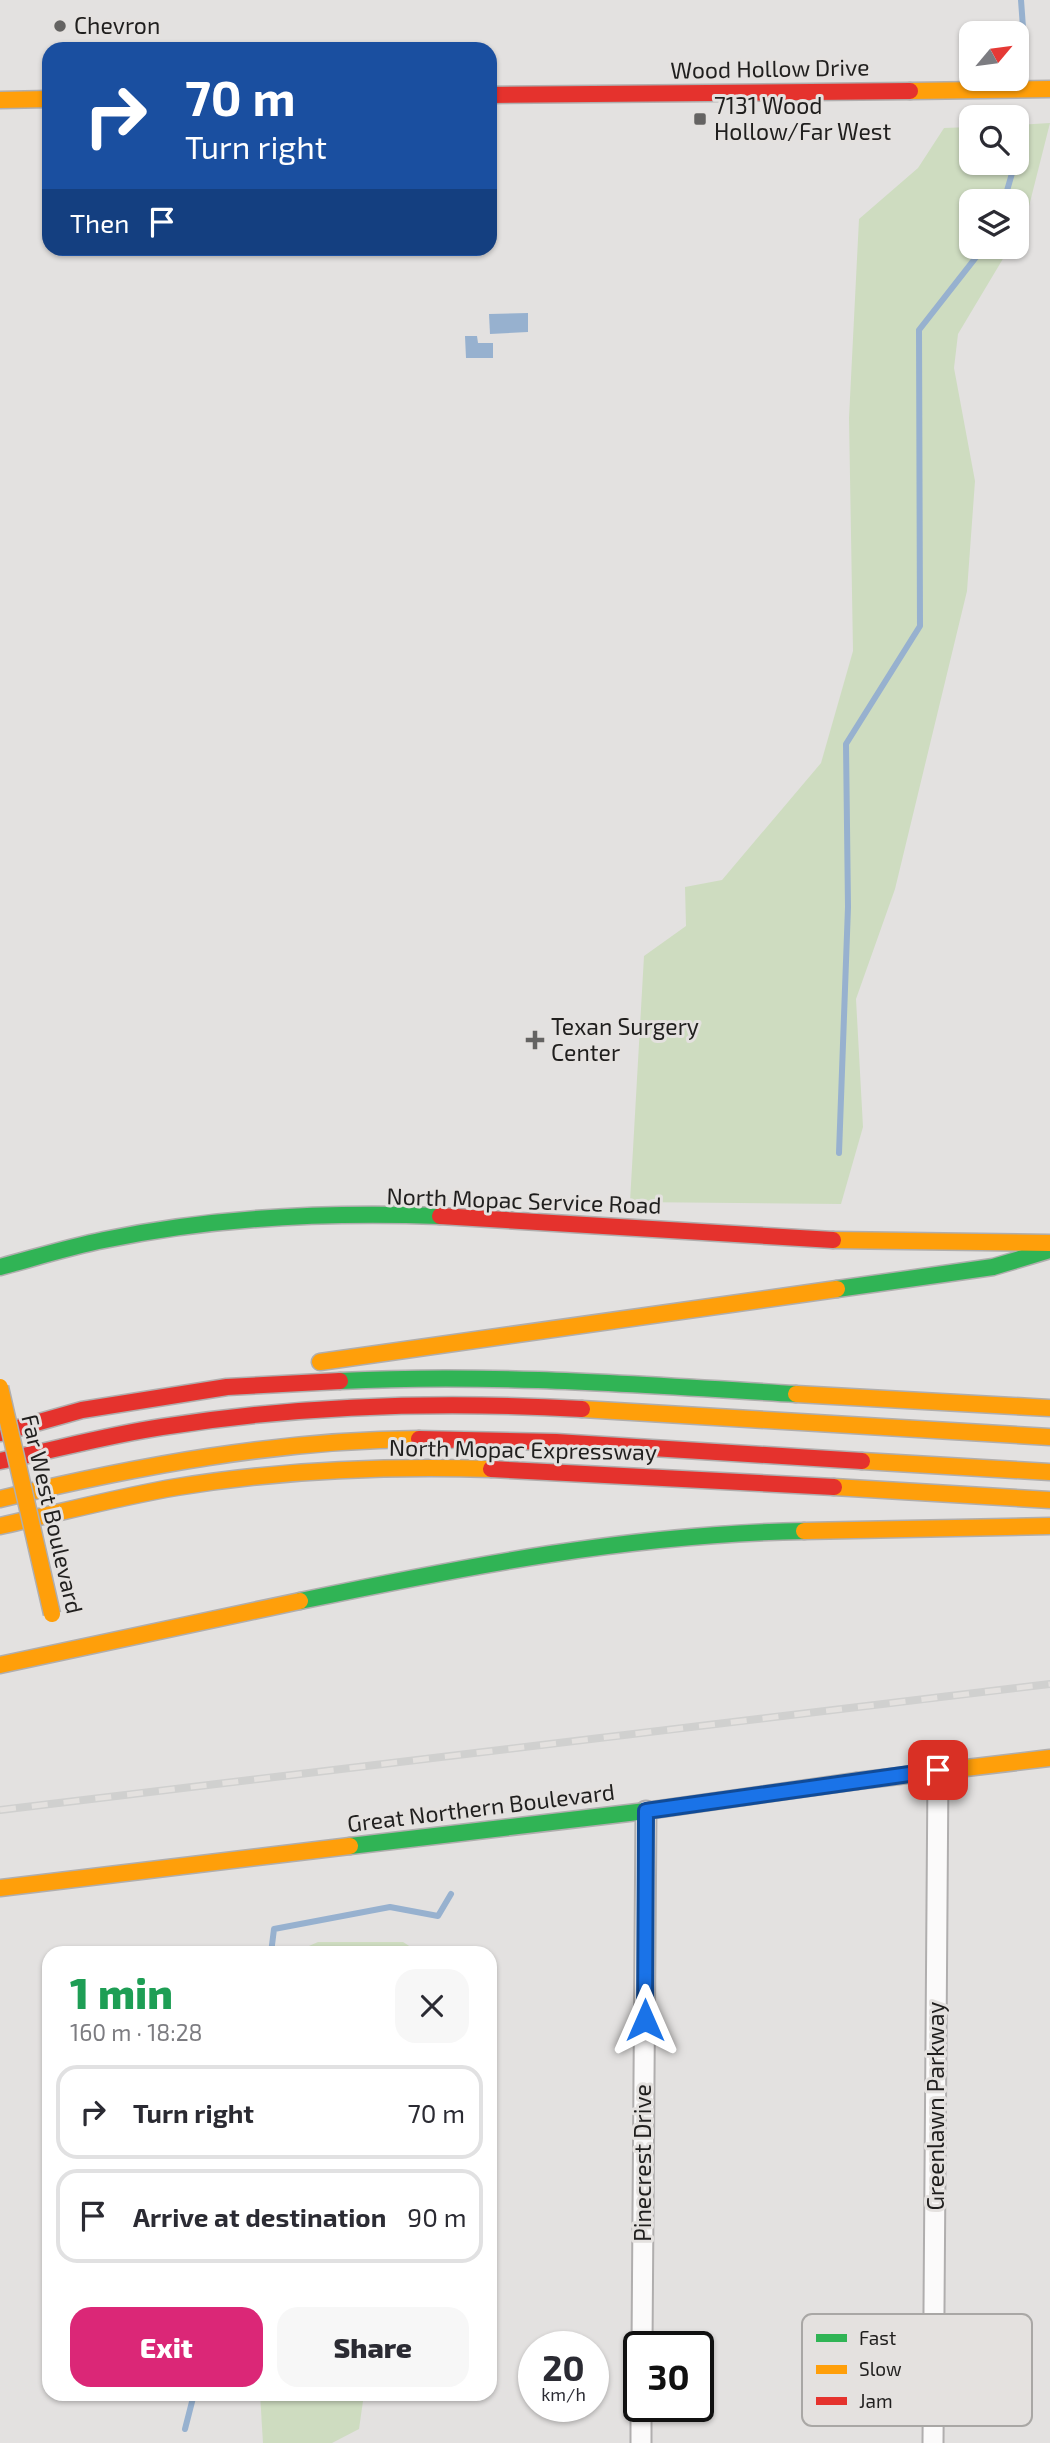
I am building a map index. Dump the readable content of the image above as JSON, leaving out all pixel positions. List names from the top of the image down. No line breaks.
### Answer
{"streets":{"main road":["Wood Hollow Drive","North Mopac Service Road","North Mopac Expressway","Far West Boulevard","Great Northern Boulevard"],"street":["Greenlawn Parkway","Pinecrest Drive"]},"crossings":[["Great Northern Boulevard","Greenlawn Parkway"],["Great Northern Boulevard","Pinecrest Drive"]],"places":{"other":["Chevron"],"transit":["7131 Wood Hollow/Far West"],"health":["Texan Surgery Center"]},"legend":["Fast","Slow","Jam"],"north":"top right","page":{"turn":["70 m","Turn right"],"then":"Then","heading":["1 min","160 m · 18:28"],"list":[{"name":"Turn right","value":"70 m"},{"name":"Arrive at destination","value":"90 m"}],"buttons":["Exit","Share"],"speed":"20 km/h","limit":"30"}}
